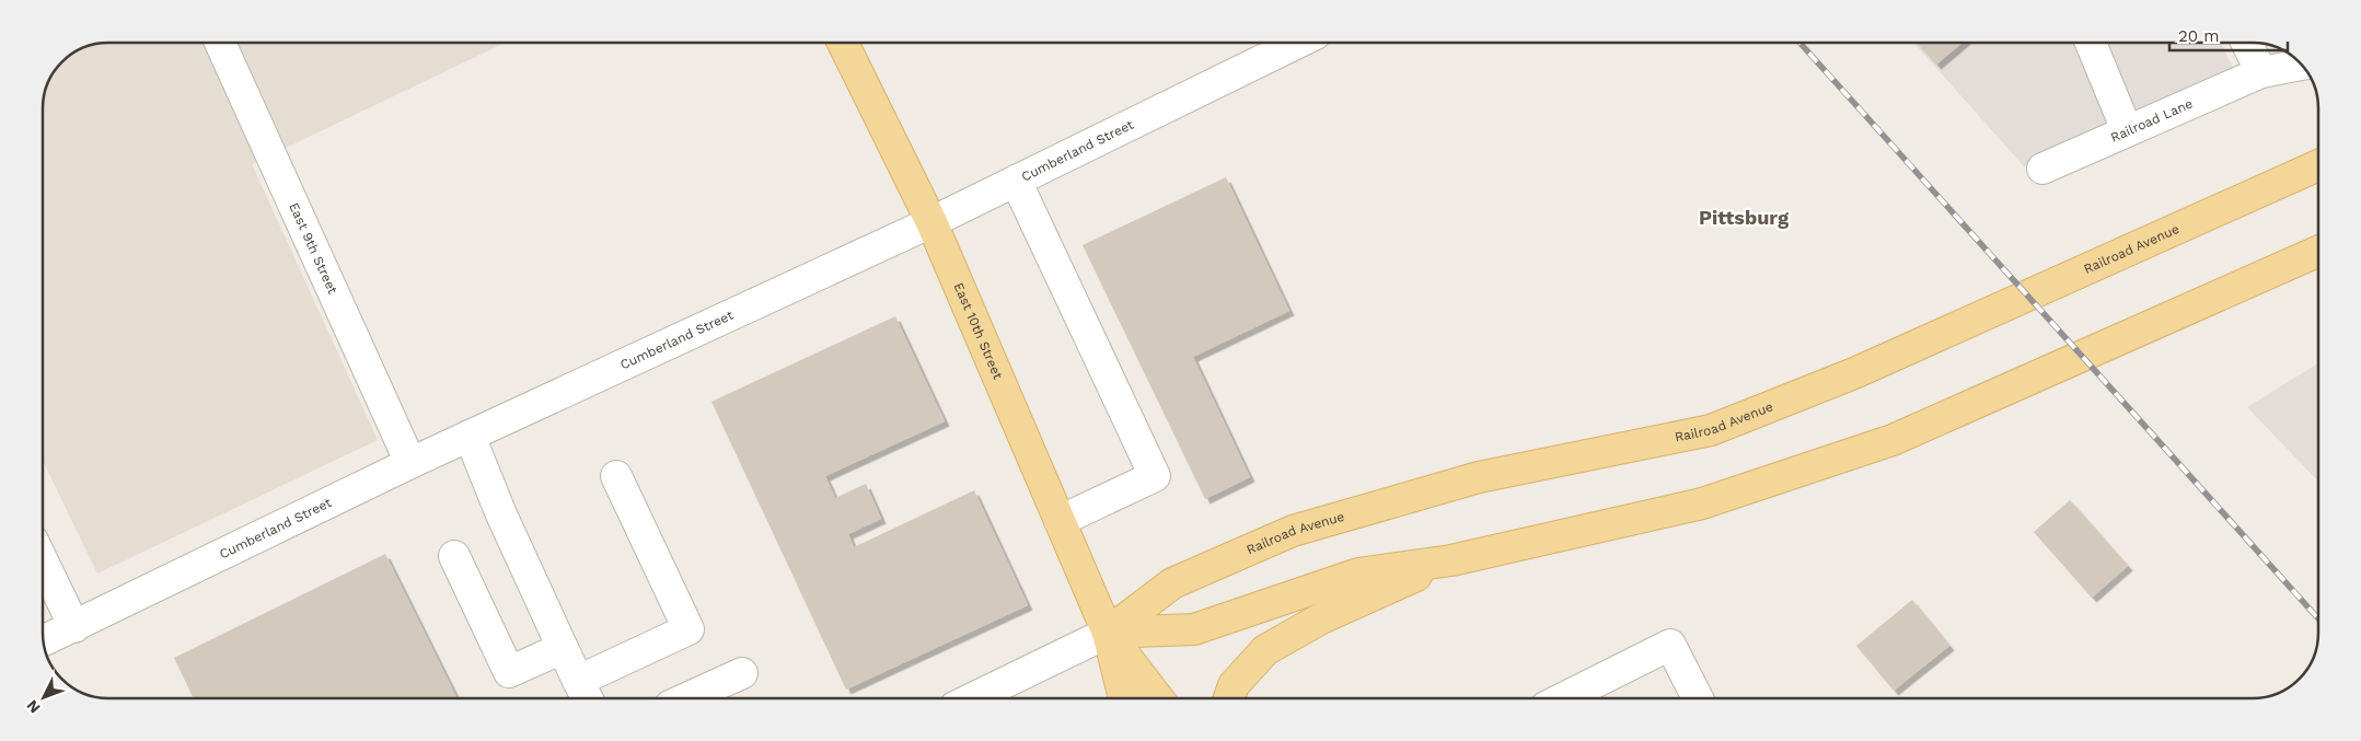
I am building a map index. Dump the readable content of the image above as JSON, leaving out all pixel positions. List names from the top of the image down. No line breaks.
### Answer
{"streets":{"main road":["Railroad Avenue","East 10th Street"],"street":["Railroad Lane","Cumberland Street","East 9th Street"]},"crossings":[["Cumberland Street","East 9th Street"],["Cumberland Street","East 10th Street"],["Railroad Avenue","East 10th Street"]],"districts":["Pittsburg"],"scale_bar":"20 m","north":"bottom left"}
